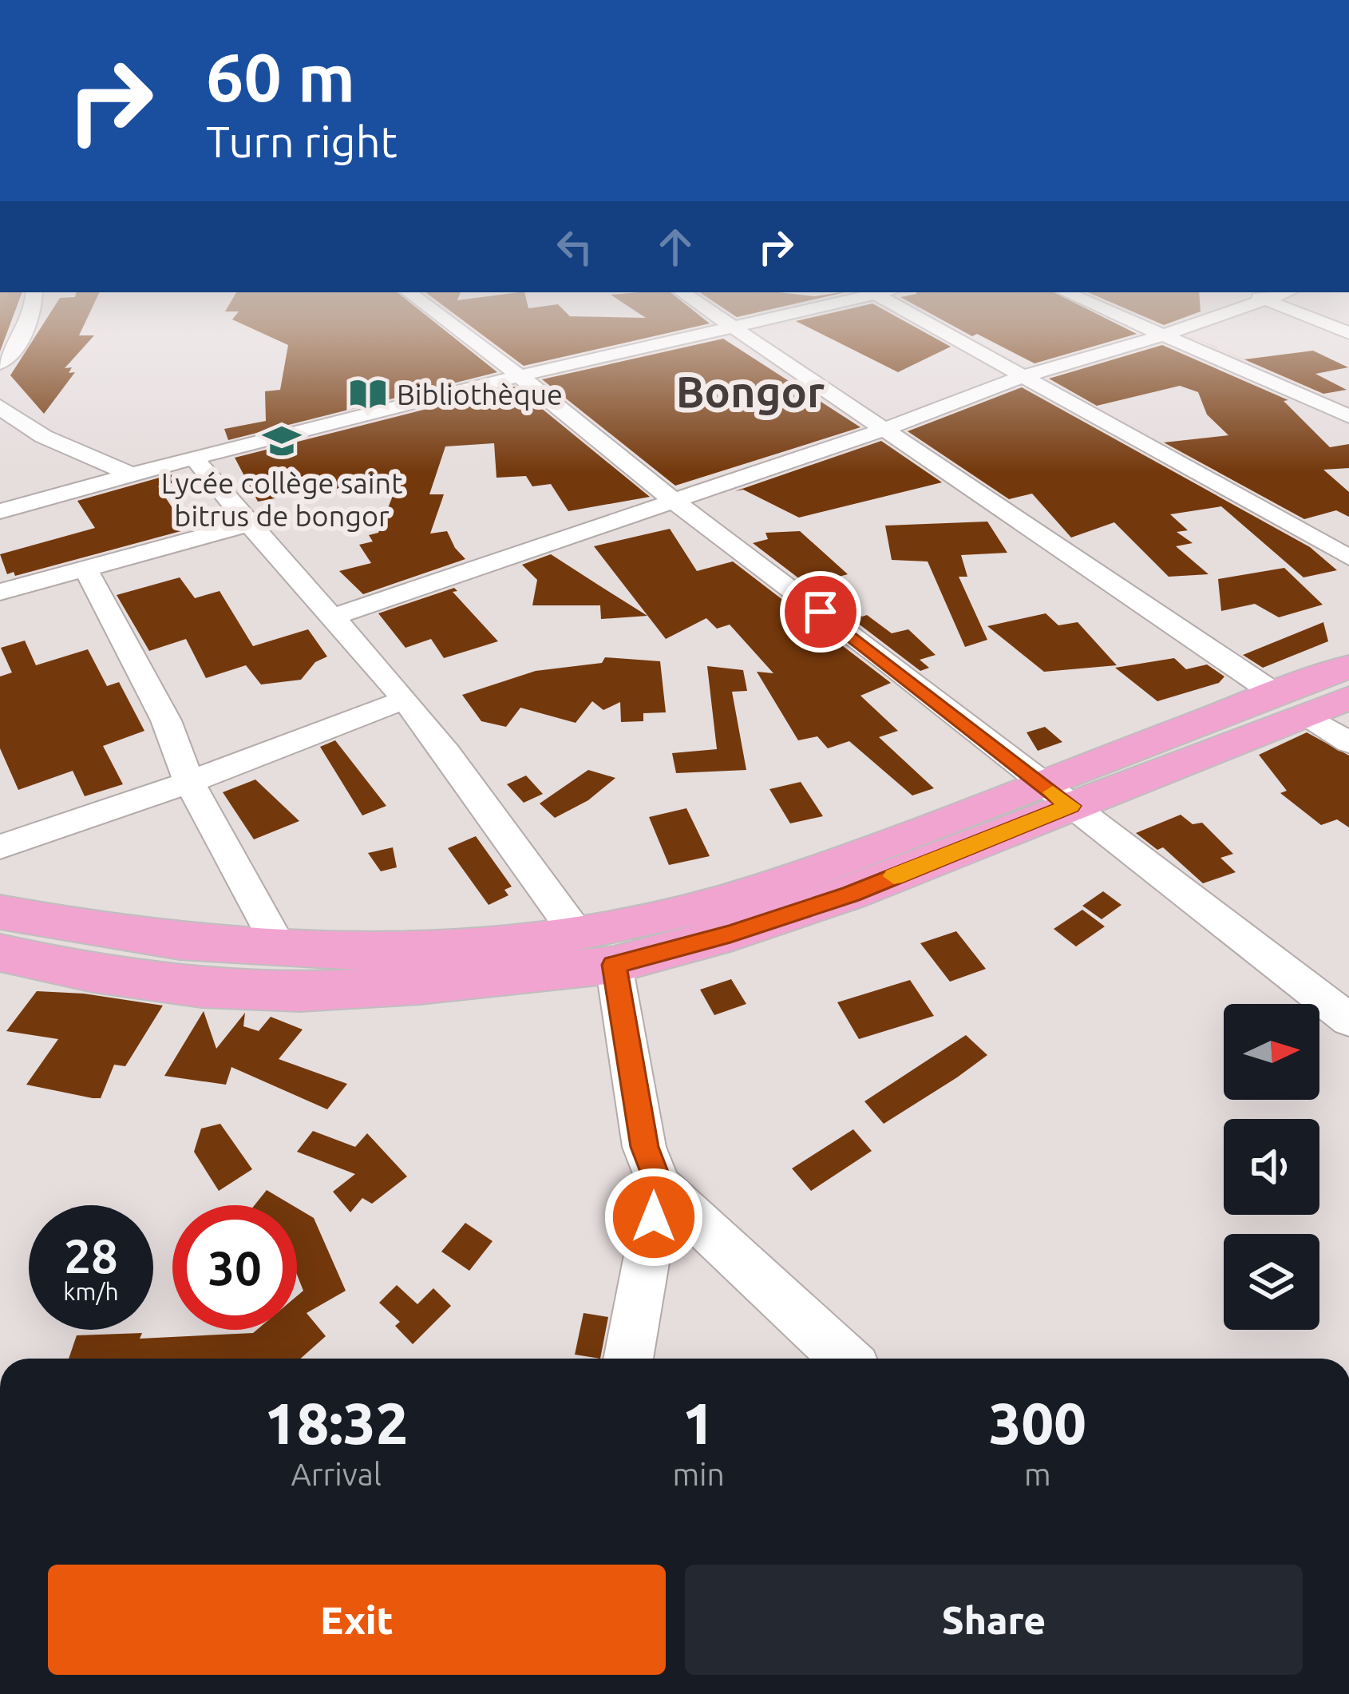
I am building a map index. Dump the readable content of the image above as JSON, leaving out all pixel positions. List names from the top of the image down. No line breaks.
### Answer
{"districts":["Bongor"],"places":{"library":["Bibliothèque"],"school or university":["Lycée collège saint bitrus de bongor"]},"north":"right","page":{"turn":["60 m","Turn right"],"speed":"28 km/h","limit":"30","eta":["18:32","Arrival","1","min","300","m"],"buttons":["Exit","Share"]}}
